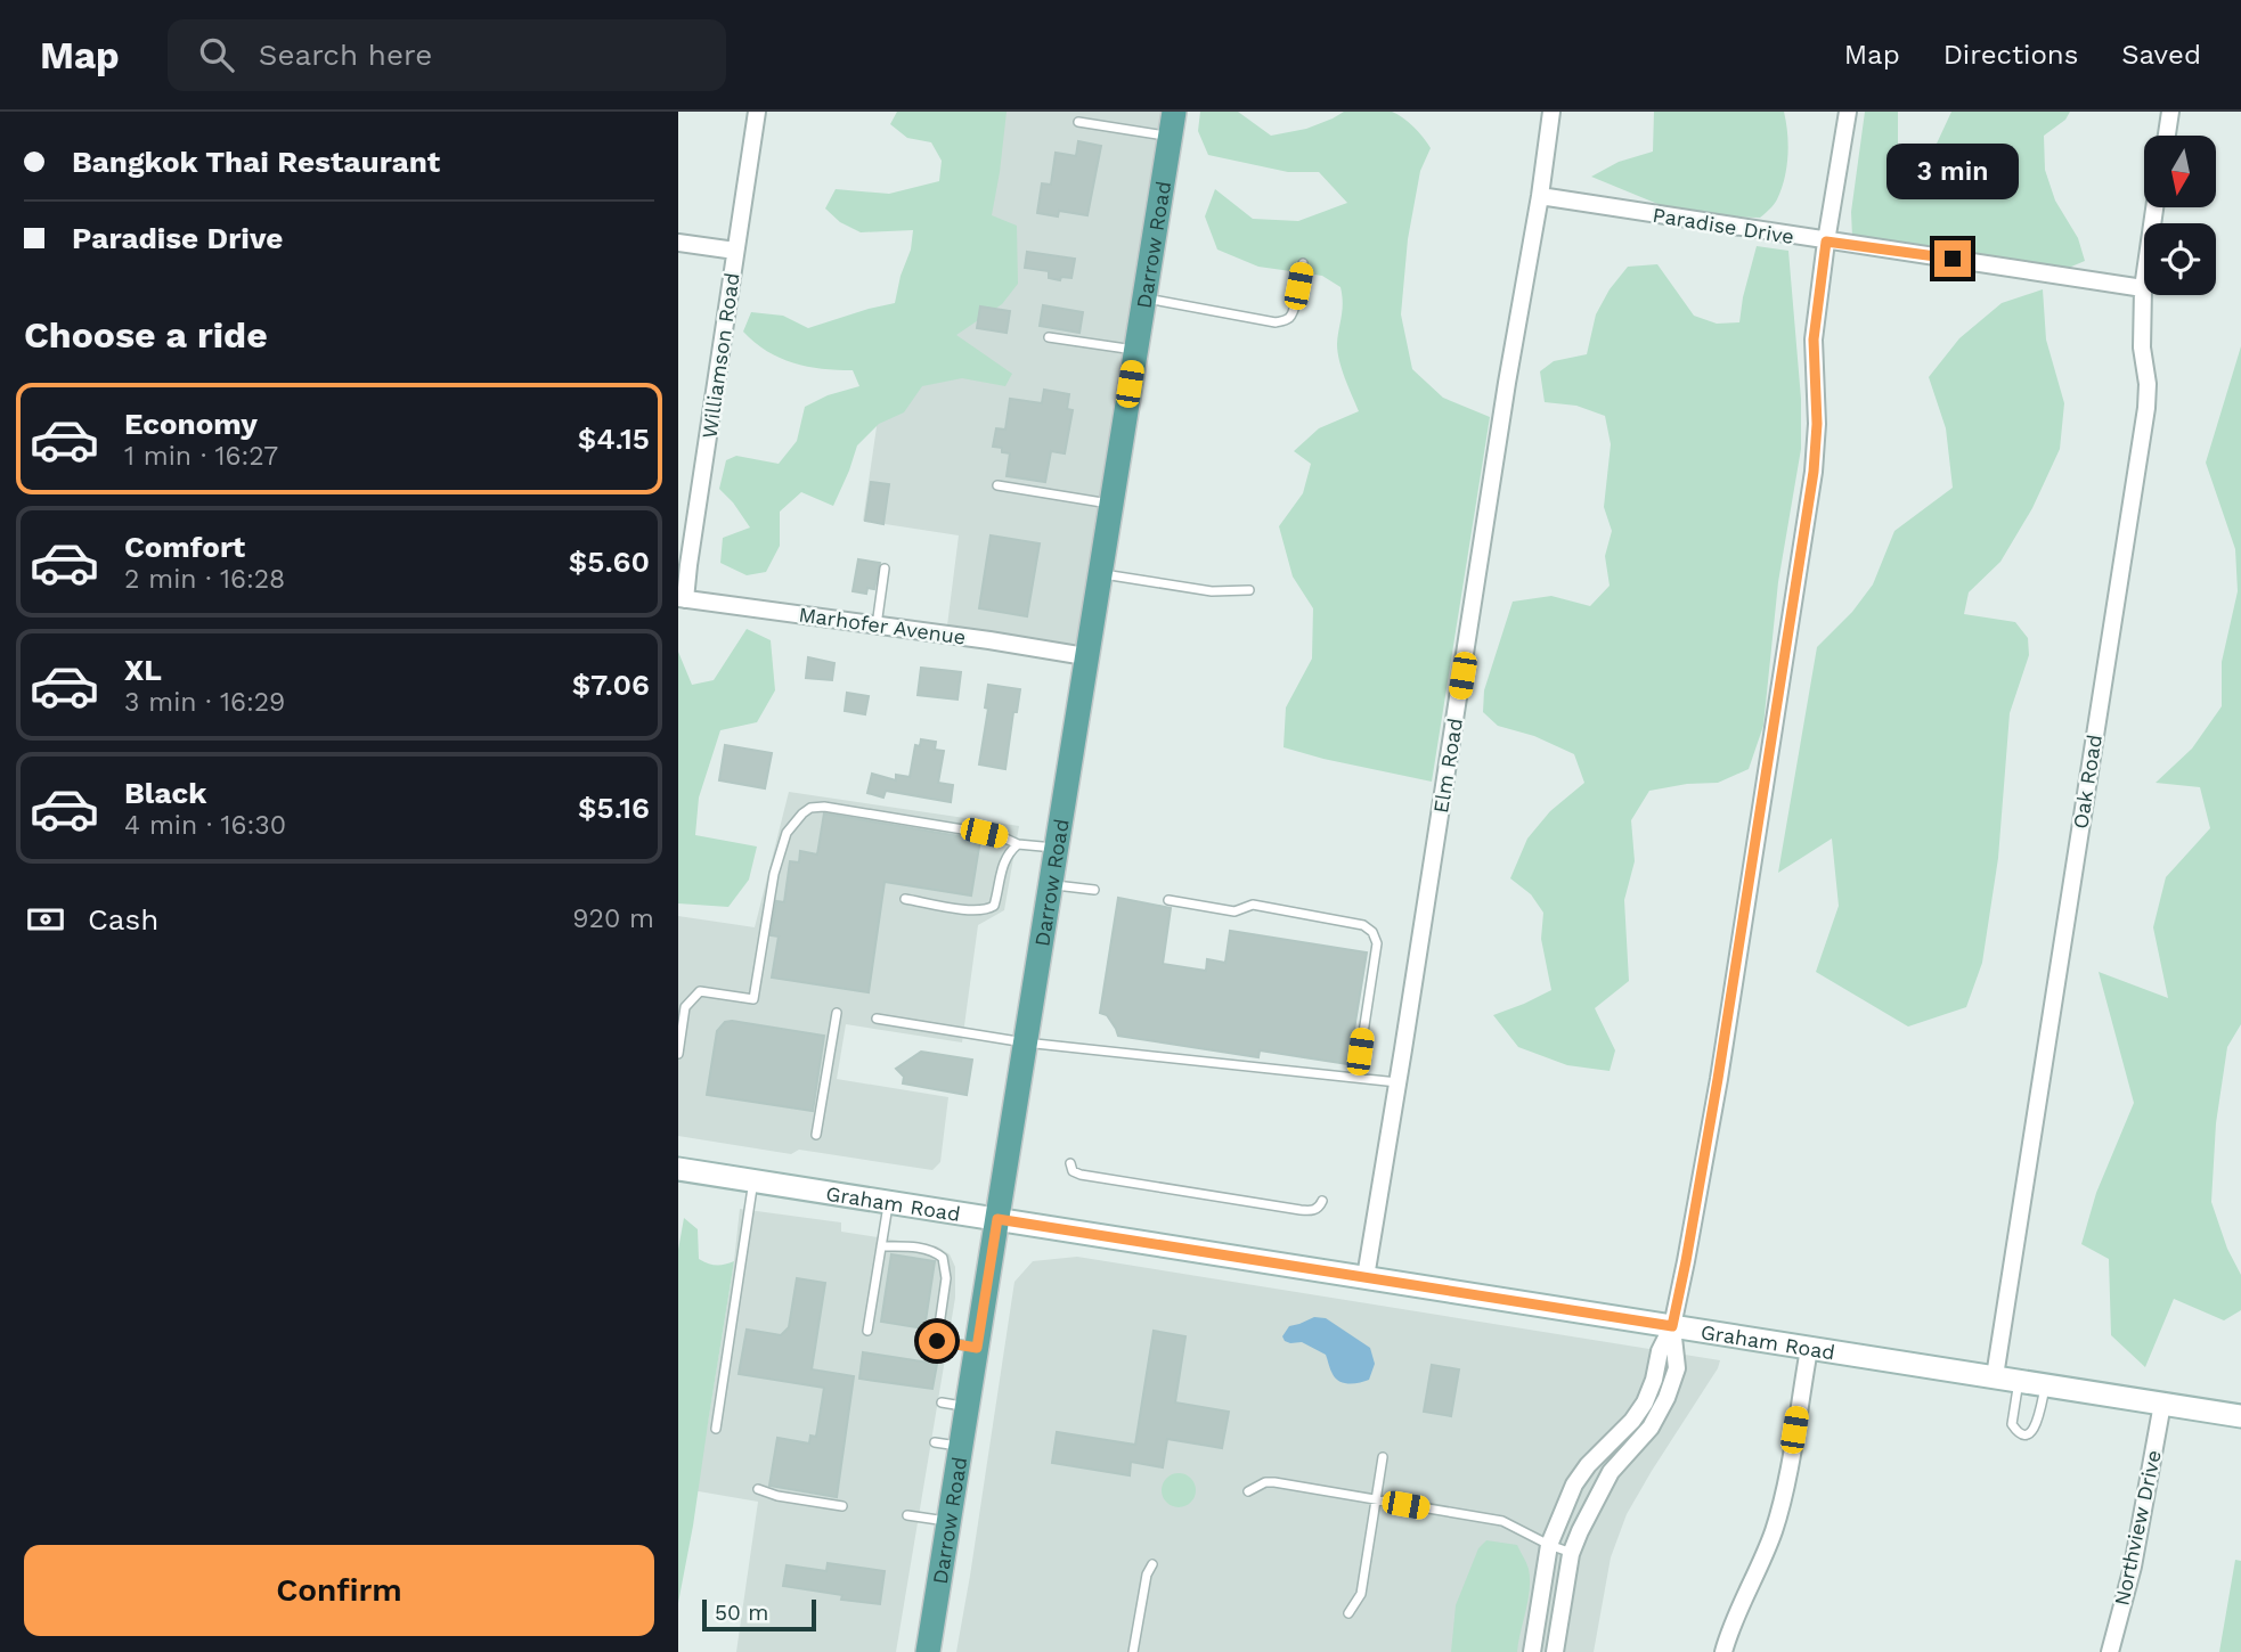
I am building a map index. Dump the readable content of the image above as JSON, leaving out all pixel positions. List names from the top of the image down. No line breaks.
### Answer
{"streets":{"main road":["Darrow Road","Graham Road"],"street":["Paradise Drive","Williamson Road","Marhofer Avenue","Elm Road","Oak Road","Northview Drive"]},"crossings":[["Paradise Drive","Elm Road"],["Paradise Drive","Oak Road"],["Darrow Road","Marhofer Avenue"],["Darrow Road","Graham Road"],["Williamson Road","Marhofer Avenue"],["Elm Road","Graham Road"],["Oak Road","Graham Road"],["Graham Road","Northview Drive"]],"scale_bar":"50 m","north":"bottom","page":{"header":"Map","search":"Search here","nav":["Map","Directions","Saved"],"banner":["Bangkok Thai Restaurant","Paradise Drive"],"bubble":"3 min","heading":"Choose a ride","list":[{"name":"Economy","note":"1 min · 16:27","value":"$4.15"},{"name":"Comfort","note":"2 min · 16:28","value":"$5.60"},{"name":"XL","note":"3 min · 16:29","value":"$7.06"},{"name":"Black","note":"4 min · 16:30","value":"$5.16"}],"pay":["Cash","920 m"],"buttons":"Confirm","scale":"50 m"}}
